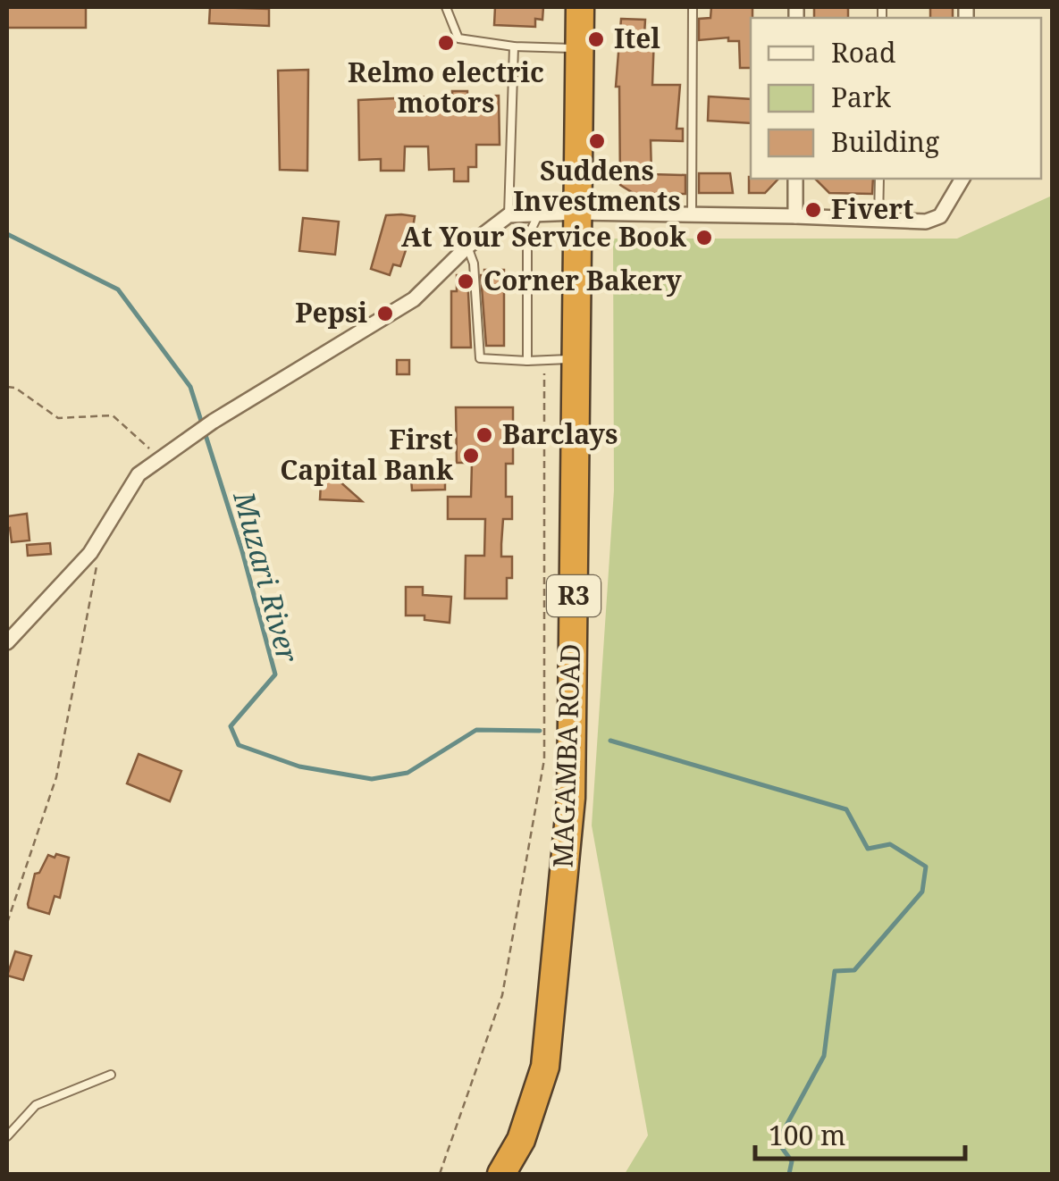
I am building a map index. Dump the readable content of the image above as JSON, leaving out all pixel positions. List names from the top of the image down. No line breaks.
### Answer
{"streets":{"highway":["R3","MAGAMBA ROAD"]},"water":["Muzari River"],"places":["Itel","Relmo electric motors","Suddens Investments","Fivert","At Your Service Book","Corner Bakery","Pepsi","Barclays","First Capital Bank"],"legend":["Road","Park","Building"],"scale_bar":"100 m"}
